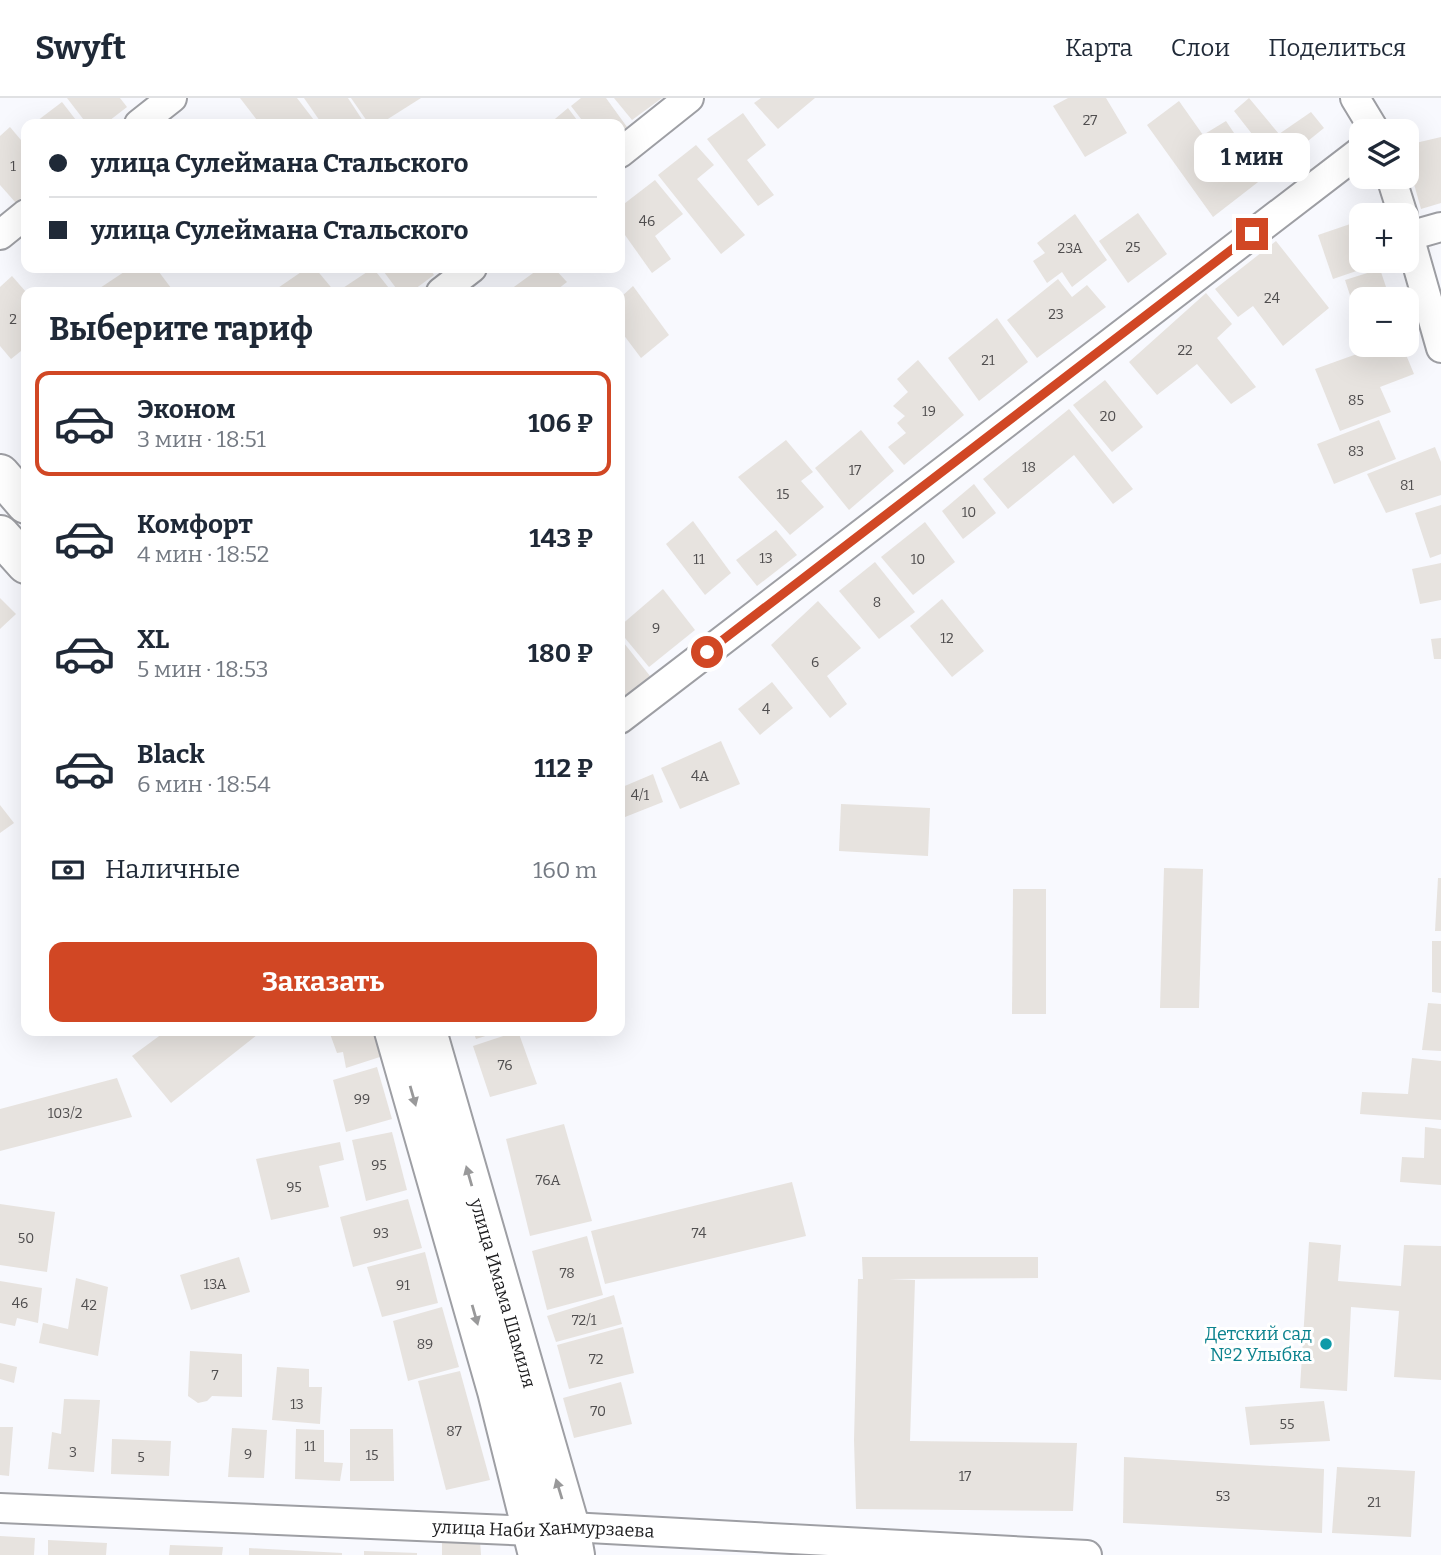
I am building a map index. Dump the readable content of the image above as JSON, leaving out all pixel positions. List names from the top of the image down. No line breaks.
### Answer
{"streets":{"main road":["улица Имама Шамиля"],"street":["улица Наби Ханмурзаева"]},"crossings":[["улица Имама Шамиля","улица Наби Ханмурзаева"]],"places":["Детский сад №2 Улыбка"],"house_numbers":["27","1","46","25","23А","24","23","2","22","21","85","19","20","83","18","17","81","15","10","13","11","10","8","9","12","6","4","4А","4/1","76","99","103/2","95","76А","95","93","74","50","78","13А","91","46","42","72/1","89","72","7","13","70","55","87","11","3","9","15","5","17","53","21"],"page":{"header":"Swyft","nav":["Карта","Слои","Поделиться"],"map_buttons":["+","−"],"banner":["улица Сулеймана Стальского","улица Сулеймана Стальского"],"bubble":"1 мин","heading":"Выберите тариф","list":[{"name":"Эконом","note":"3 мин · 18:51","value":"106 ₽"},{"name":"Комфорт","note":"4 мин · 18:52","value":"143 ₽"},{"name":"XL","note":"5 мин · 18:53","value":"180 ₽"},{"name":"Black","note":"6 мин · 18:54","value":"112 ₽"}],"pay":["Наличные","160 m"],"buttons":"Заказать"}}
